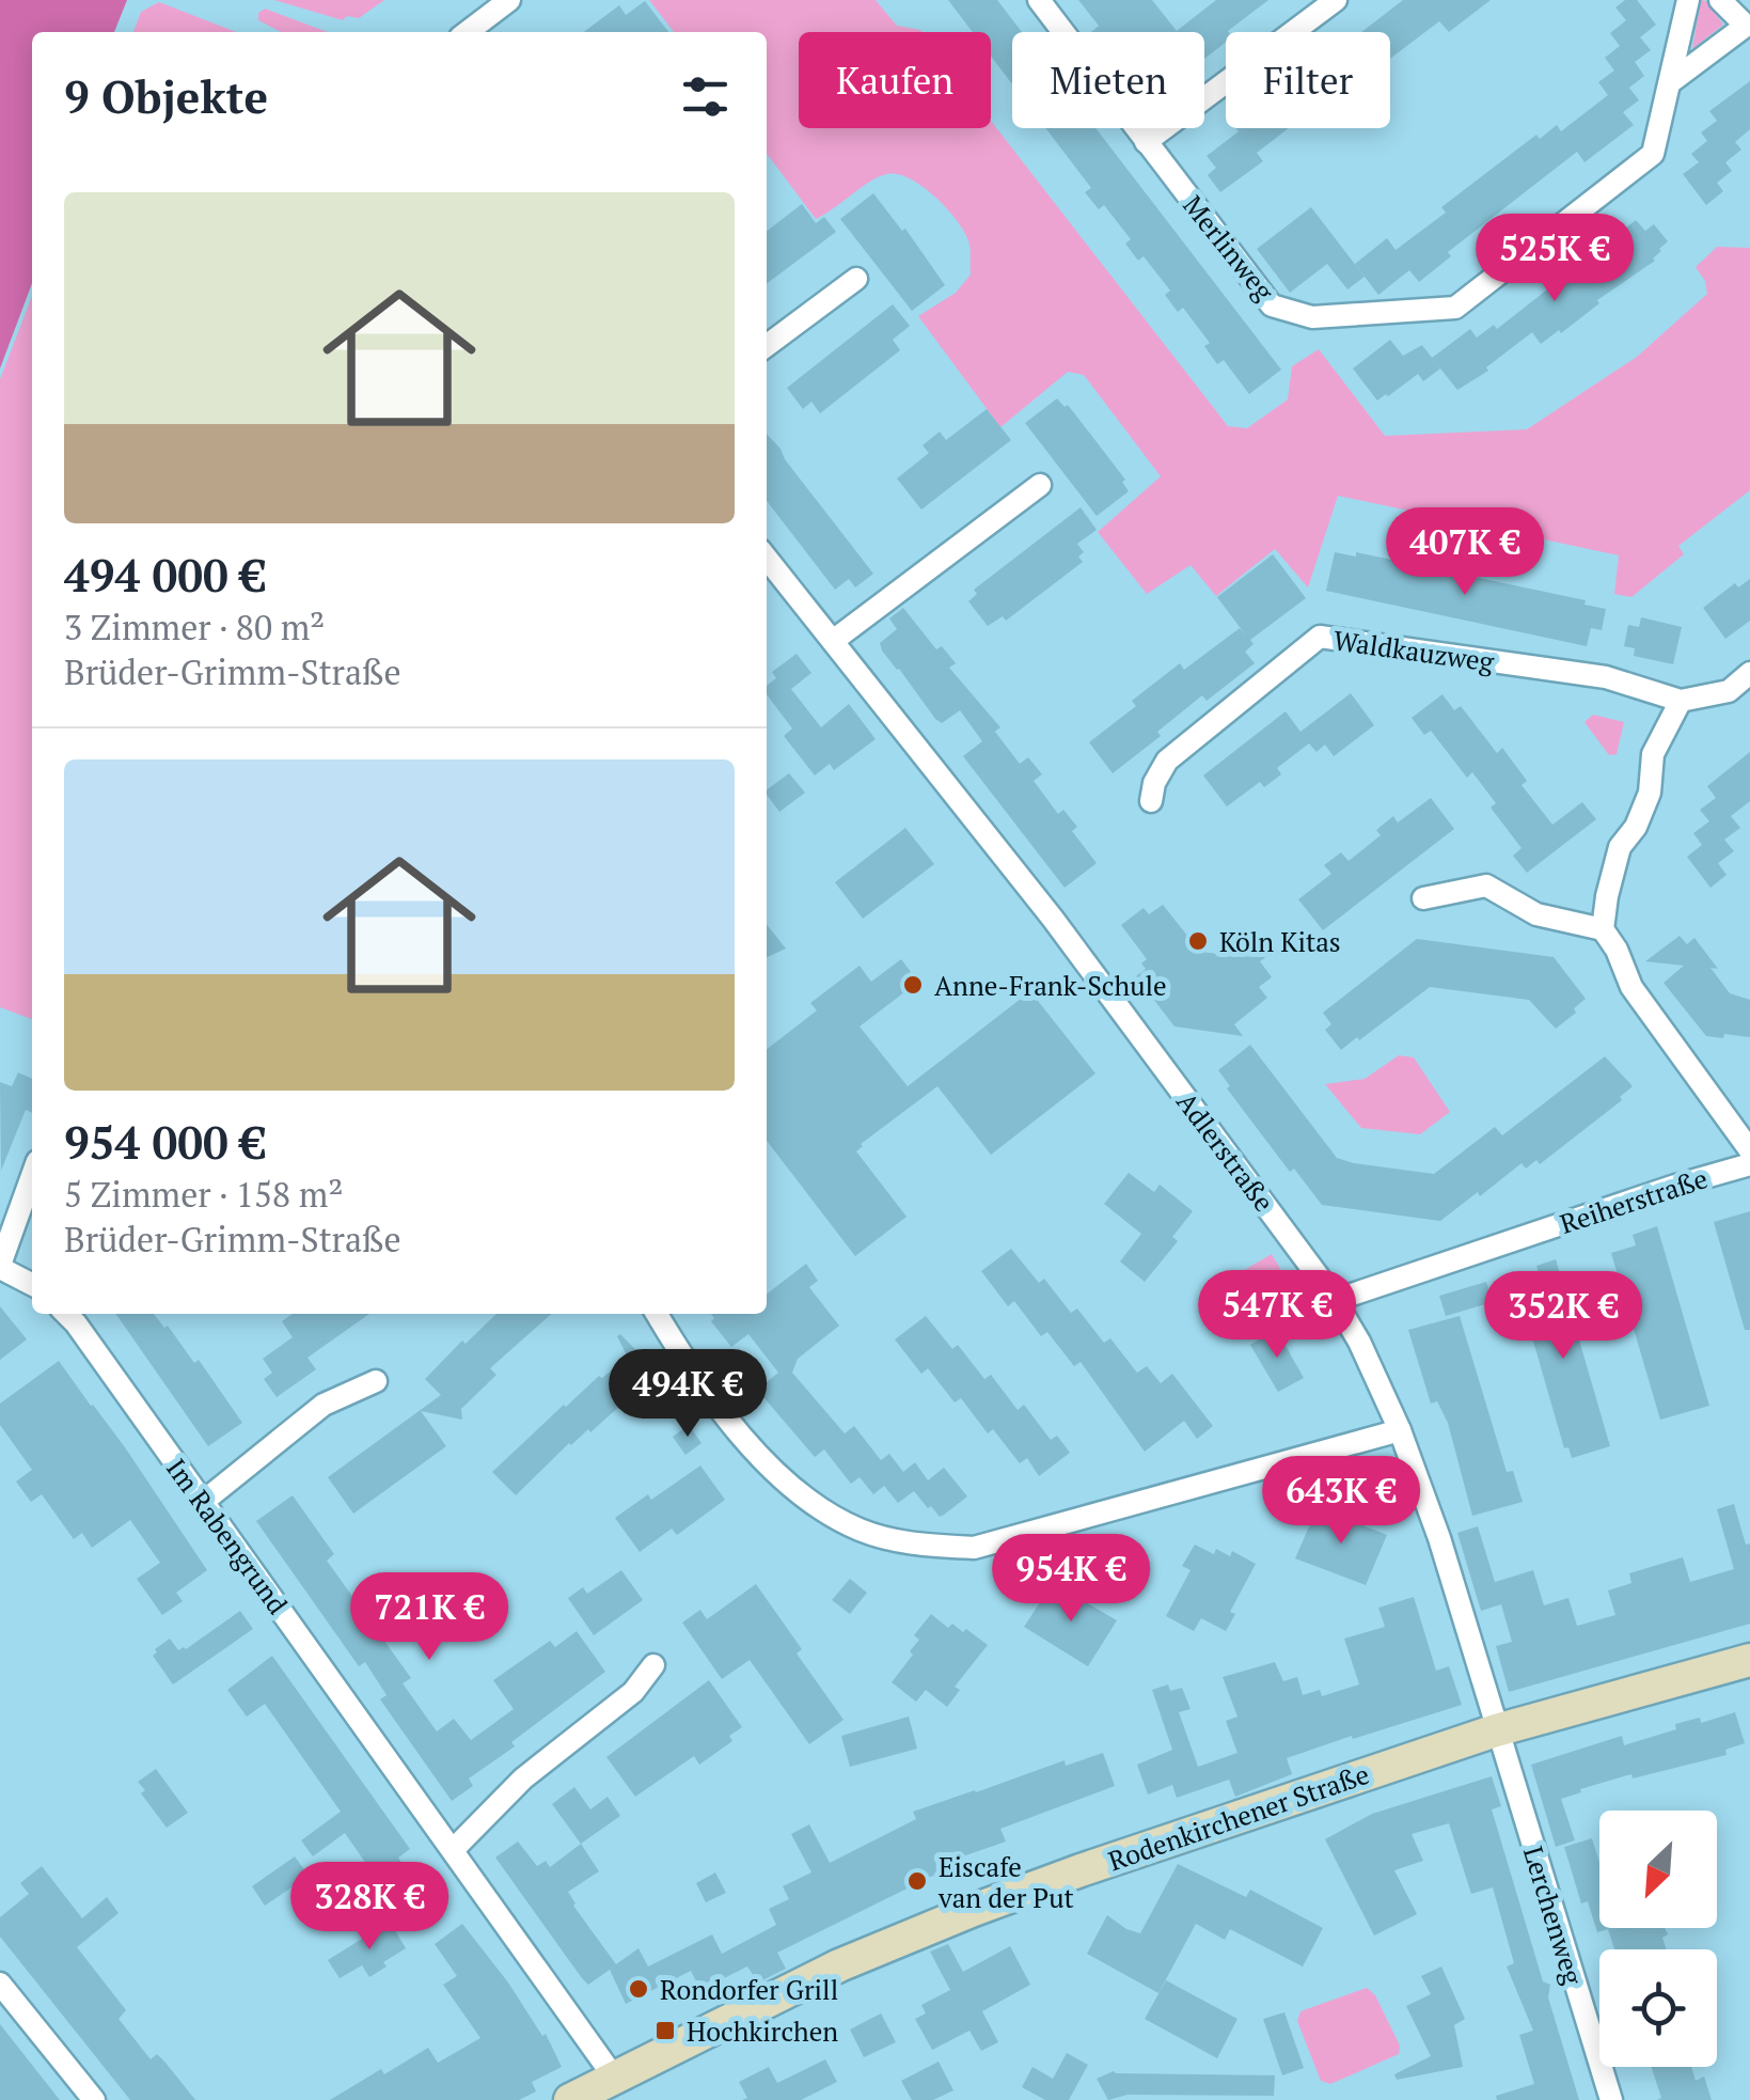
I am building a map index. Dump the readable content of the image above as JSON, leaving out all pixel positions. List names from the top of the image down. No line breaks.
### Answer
{"streets":{"main road":["Rodenkirchener Straße"],"street":["Merlinweg","Waldkauzweg","Adlerstraße","Reiherstraße","Im Rabengrund","Lerchenweg"]},"crossings":[["Adlerstraße","Reiherstraße"],["Adlerstraße","Rodenkirchener Straße"],["Adlerstraße","Lerchenweg"],["Im Rabengrund","Rodenkirchener Straße"],["Rodenkirchener Straße","Lerchenweg"]],"places":{"other":["Köln Kitas","Anne-Frank-Schule","Eiscafe van der Put","Rondorfer Grill"],"transit":["Hochkirchen"]},"north":"bottom left","page":{"chip":["Kaufen","Mieten","Filter"],"heading":"9 Objekte","list":[{"name":"494 000 €","note":"3 Zimmer · 80 m² · Brüder-Grimm-Straße"},{"name":"954 000 €","note":"5 Zimmer · 158 m² · Brüder-Grimm-Straße"}],"price":["525K €","407K €","547K €","352K €","494K €","643K €","954K €","721K €","328K €"]}}
